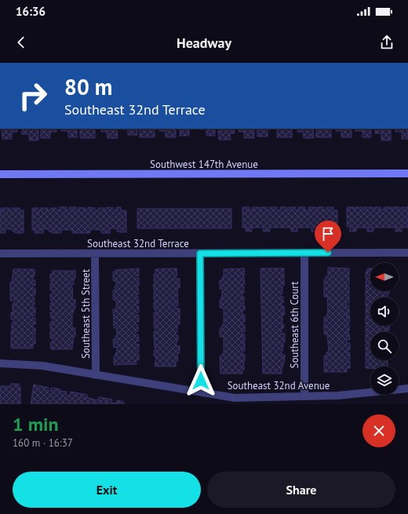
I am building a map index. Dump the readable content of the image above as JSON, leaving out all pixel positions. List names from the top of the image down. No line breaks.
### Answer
{"streets":{"street":["Southwest 147th Avenue","Southeast 32nd Terrace","Southeast 5th Street","Southeast 6th Court","Southeast 32nd Avenue"]},"crossings":[["Southeast 32nd Terrace","Southeast 5th Street"],["Southeast 32nd Terrace","Southeast 6th Court"],["Southeast 5th Street","Southeast 32nd Avenue"],["Southeast 6th Court","Southeast 32nd Avenue"]],"north":"left","page":{"status":"16:36","header":"Headway","turn":["80 m","Southeast 32nd Terrace"],"heading":["1 min","160 m · 16:37"],"buttons":["Exit","Share"]}}
